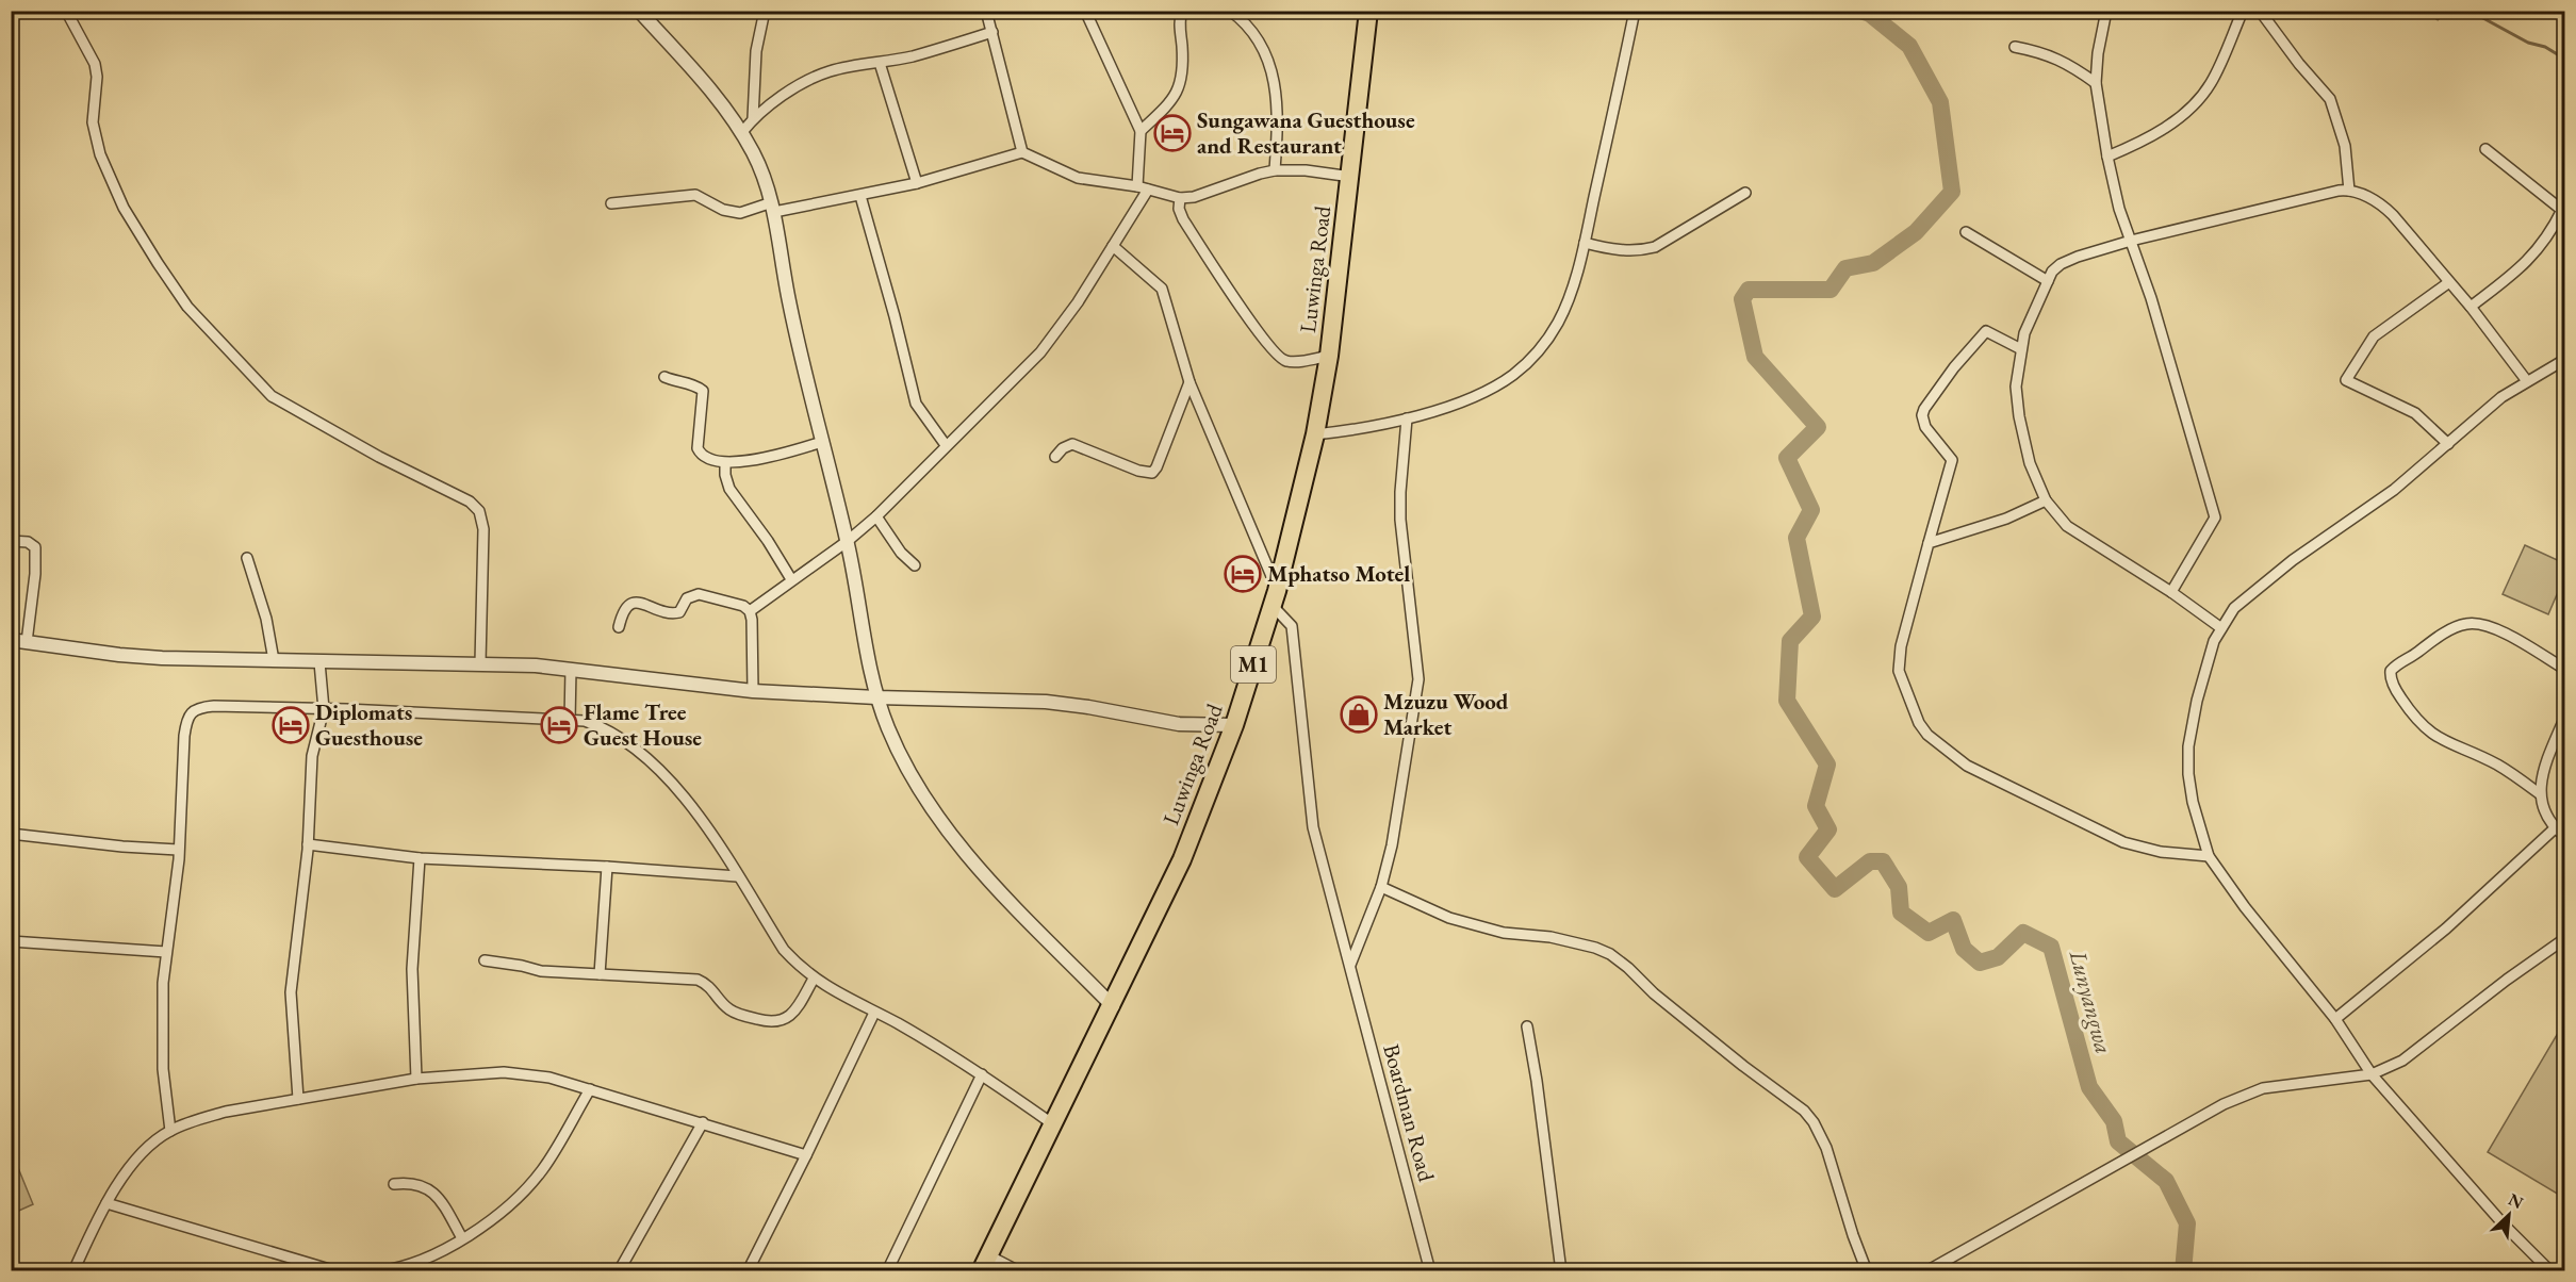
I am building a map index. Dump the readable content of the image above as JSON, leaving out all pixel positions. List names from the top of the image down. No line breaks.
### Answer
{"streets":{"highway":["Luwinga Road","M1"],"street":["Boardman Road"]},"crossings":[["Luwinga Road","M1"],["M1","Boardman Road"]],"water":["Lunyangwa"],"places":{"hotel":["Sungawana Guesthouse and Restaurant","Mphatso Motel","Diplomats Guesthouse","Flame Tree Guest House"],"shop":["Mzuzu Wood Market"]},"north":"top right"}
